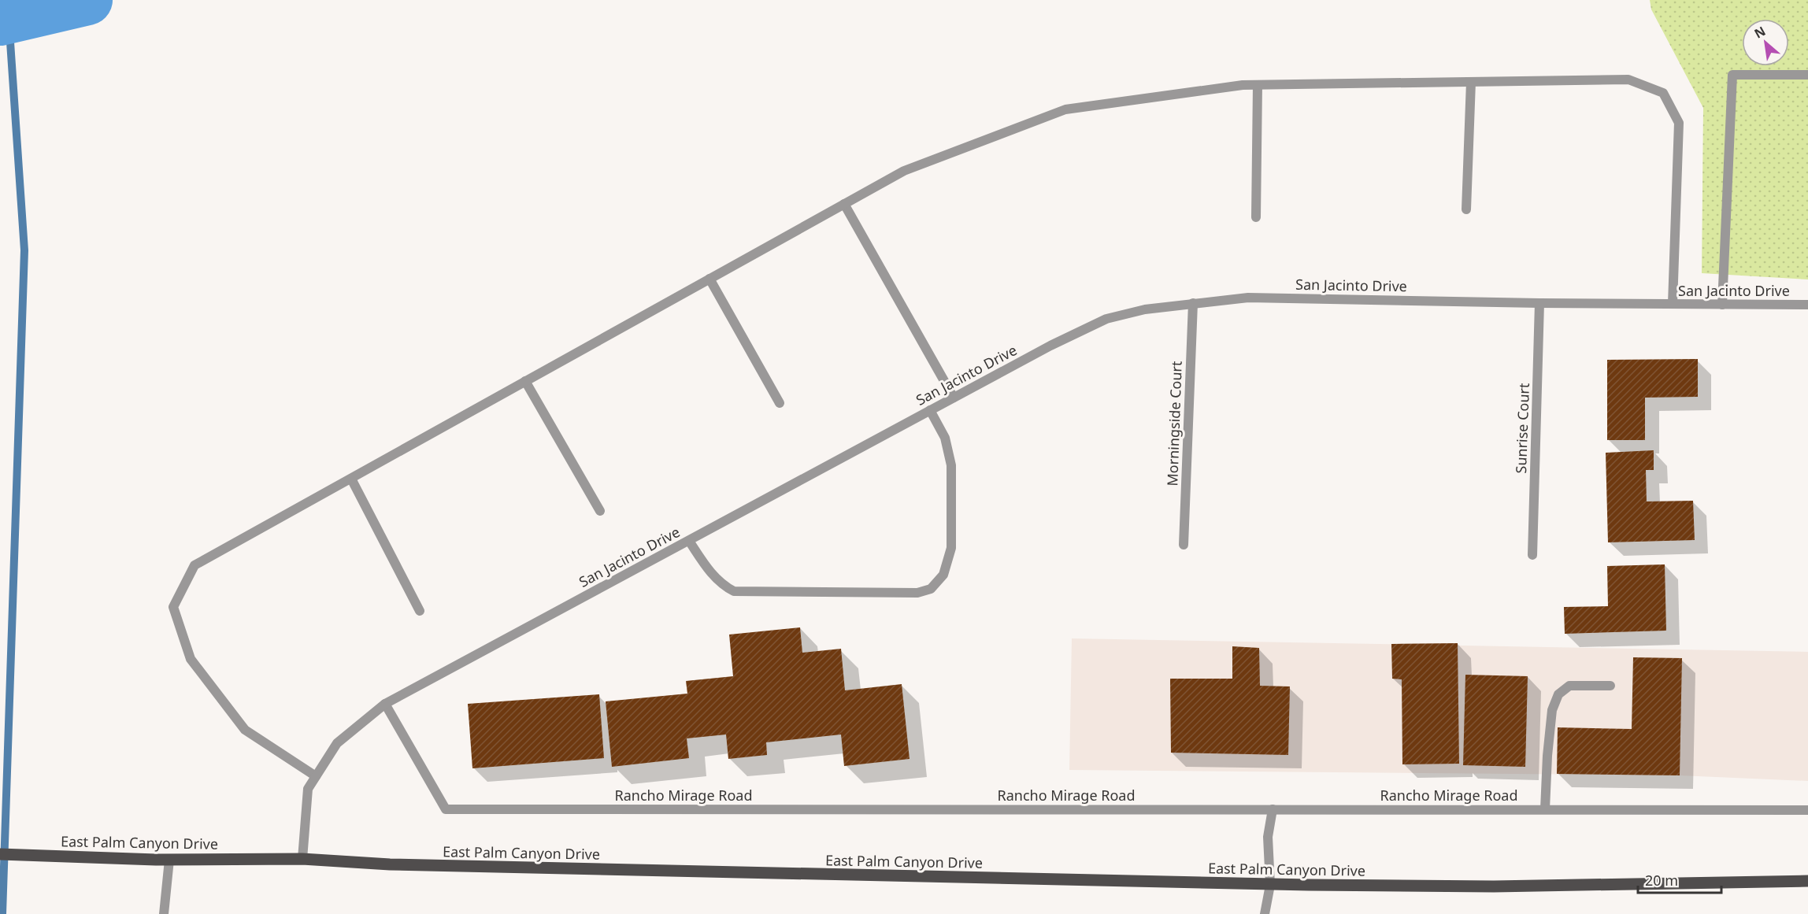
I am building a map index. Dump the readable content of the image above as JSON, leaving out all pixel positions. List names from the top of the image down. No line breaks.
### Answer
{"streets":{"main road":["East Palm Canyon Drive"],"street":["San Jacinto Drive","Morningside Court","Sunrise Court","Rancho Mirage Road"]},"crossings":[["San Jacinto Drive","Morningside Court"],["San Jacinto Drive","Sunrise Court"],["San Jacinto Drive","Rancho Mirage Road"],["San Jacinto Drive","East Palm Canyon Drive"]],"scale_bar":"20 m","north":"top left"}
